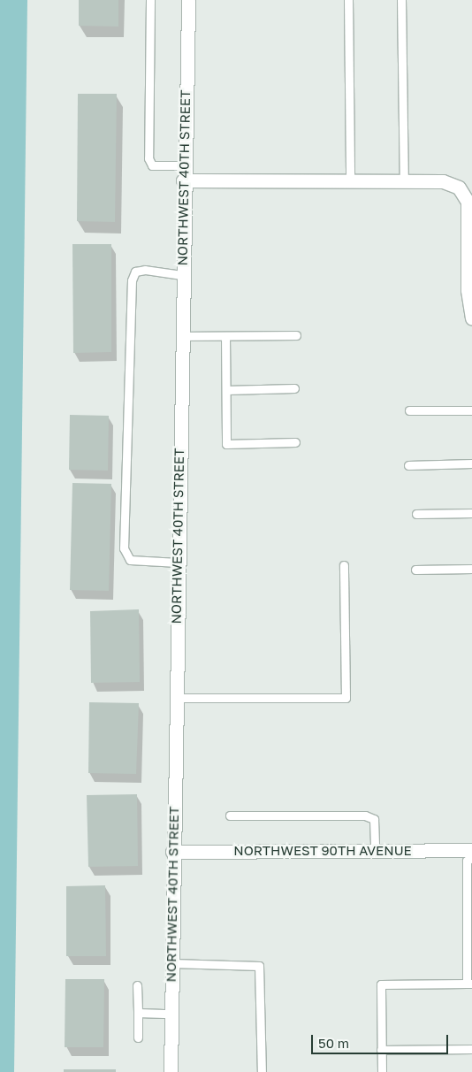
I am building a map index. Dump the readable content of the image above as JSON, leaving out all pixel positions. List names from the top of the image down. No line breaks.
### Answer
{"streets":{"street":["NORTHWEST 40TH STREET","NORTHWEST 90TH AVENUE"]},"crossings":[["NORTHWEST 40TH STREET","NORTHWEST 90TH AVENUE"]],"scale_bar":"50 m"}
